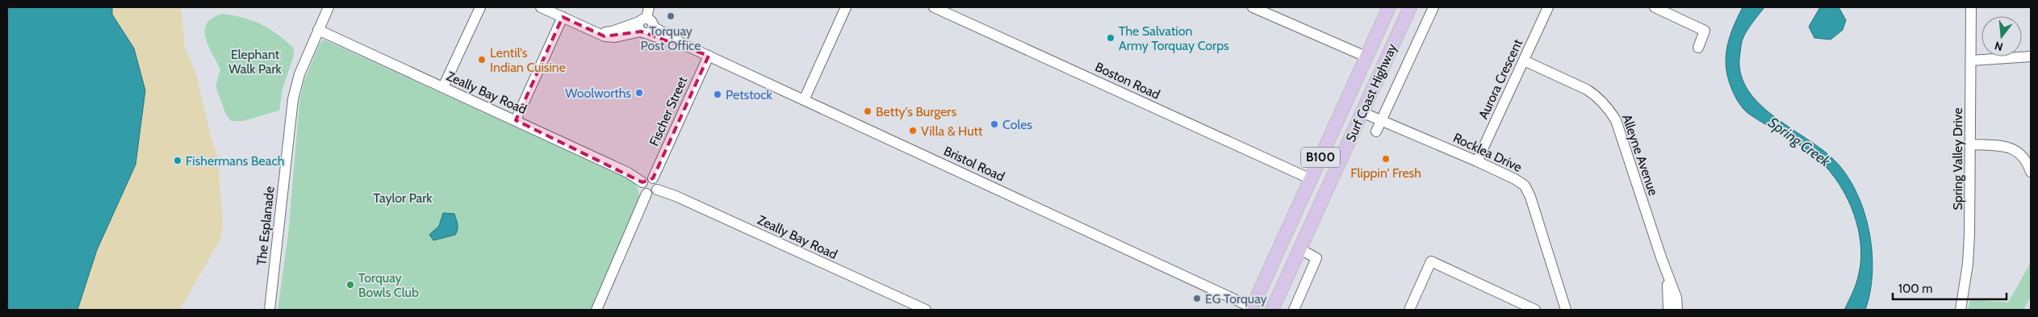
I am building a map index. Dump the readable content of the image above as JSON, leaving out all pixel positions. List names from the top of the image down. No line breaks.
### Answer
{"streets":{"main road":["Surf Coast Highway","B100"],"street":["Aurora Crescent","Boston Road","Zeally Bay Road","Fischer Street","Rocklea Drive","Alleyne Avenue","Spring Valley Drive","Bristol Road","The Esplanade"]},"crossings":[["Aurora Crescent","Rocklea Drive"],["Aurora Crescent","Alleyne Avenue"],["Boston Road","Surf Coast Highway"],["Zeally Bay Road","Fischer Street"],["Zeally Bay Road","The Esplanade"],["Surf Coast Highway","Rocklea Drive"],["Surf Coast Highway","Bristol Road"],["Fischer Street","Bristol Road"]],"water":["Spring Creek"],"parks":["Elephant Walk Park","Taylor Park"],"places":["Torquay Post Office","The Salvation Army Torquay Corps","Lentil's Indian Cuisine","Woolworths","Petstock","Betty's Burgers","Coles","Villa & Hutt","Flippin' Fresh","Fishermans Beach","Torquay Bowls Club","EG Torquay"],"scale_bar":"100 m","north":"bottom"}
